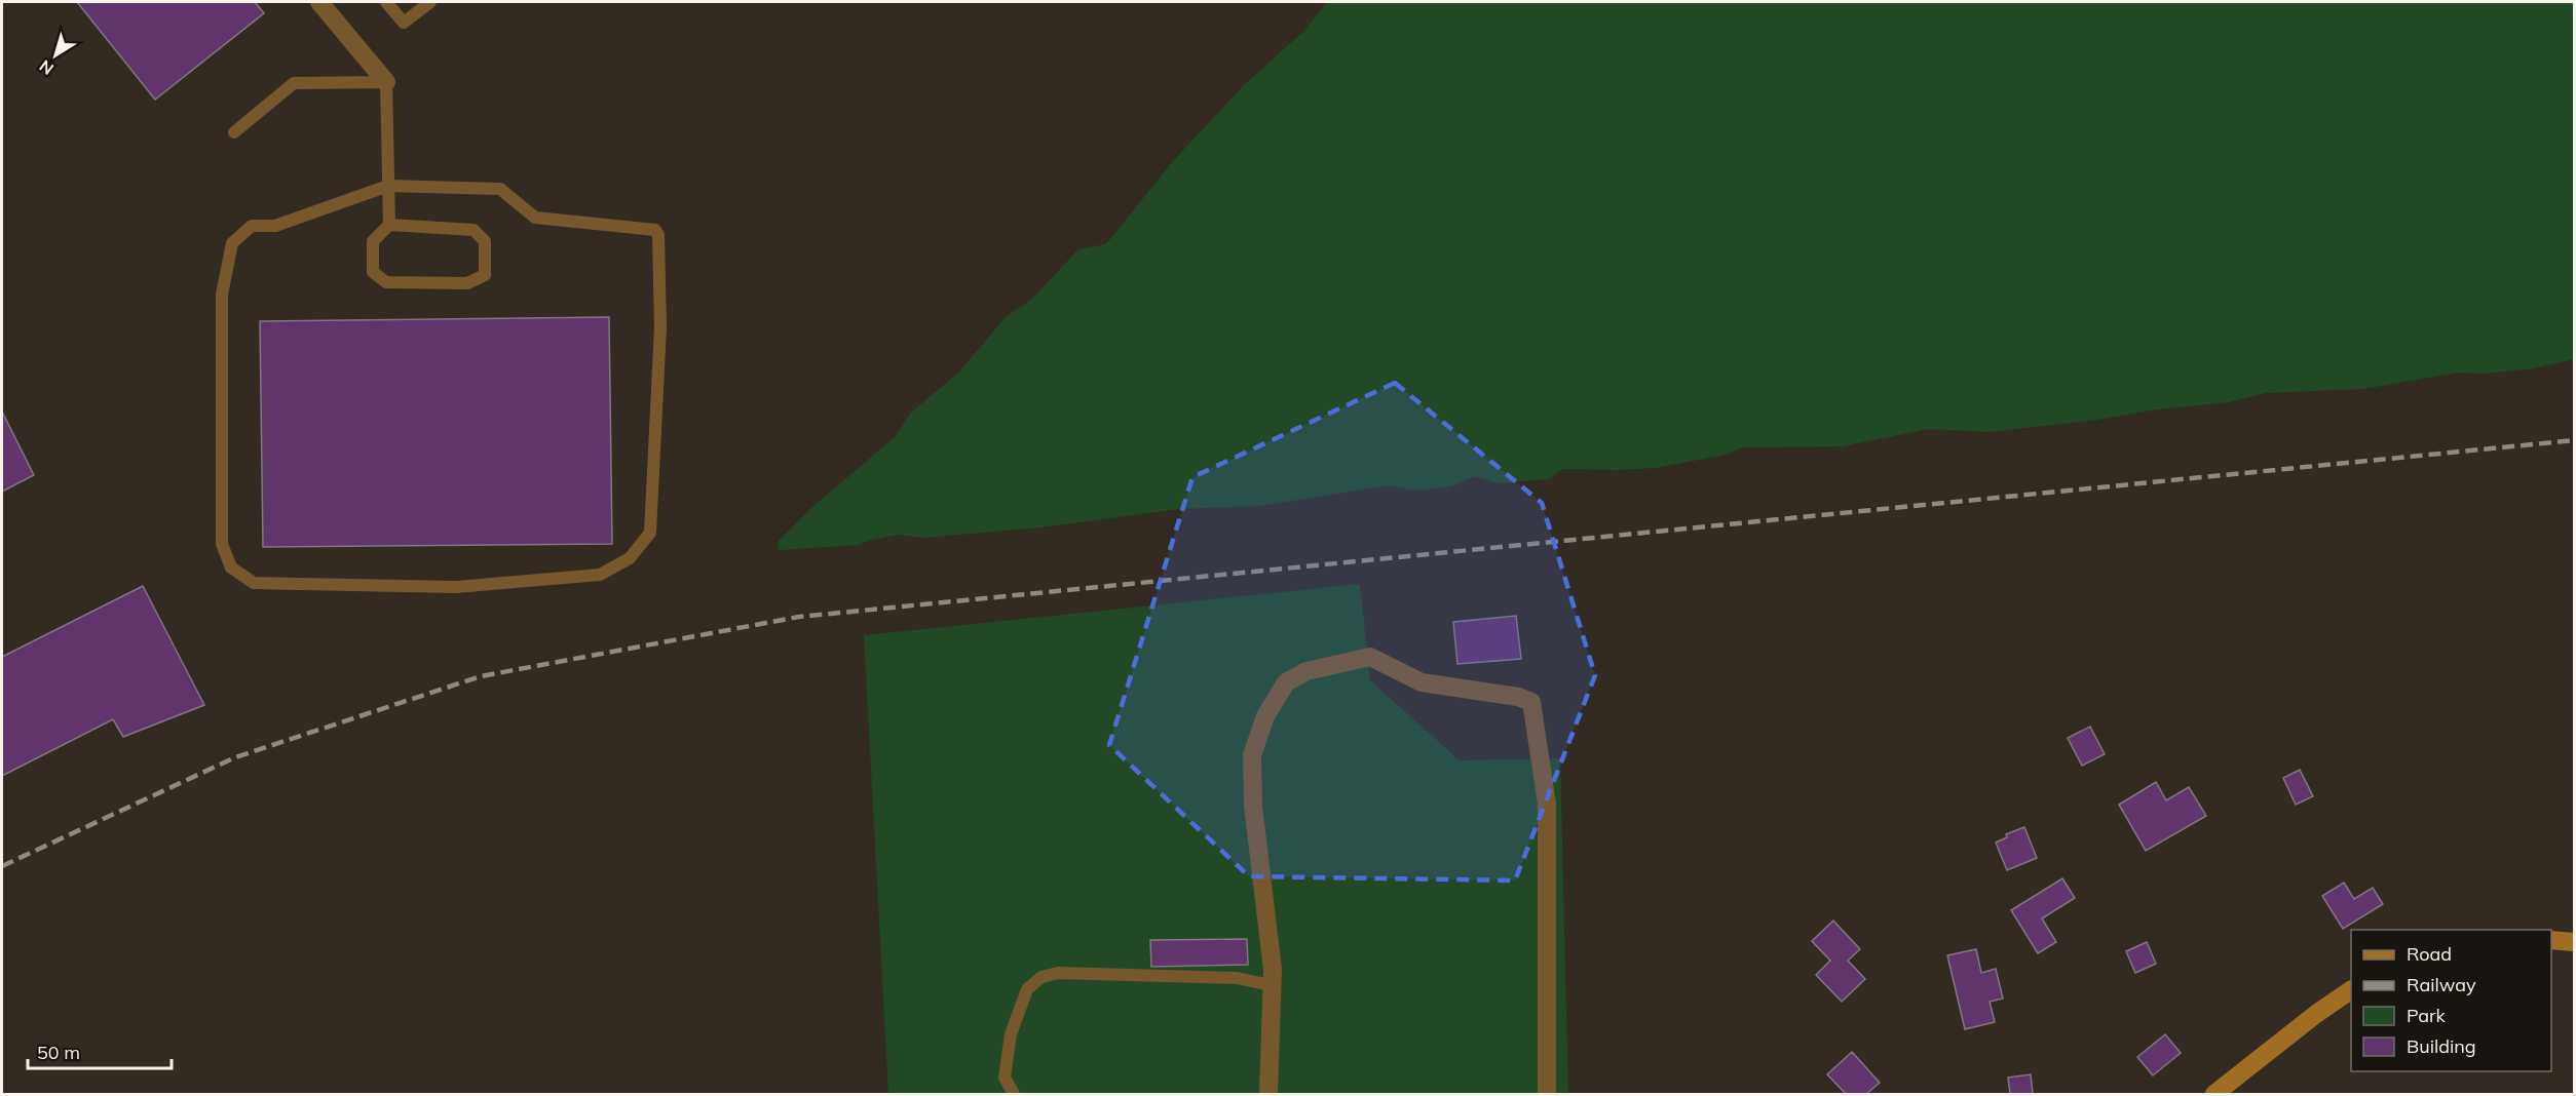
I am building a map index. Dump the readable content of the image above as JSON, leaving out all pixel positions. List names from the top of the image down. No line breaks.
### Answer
{"legend":["Road","Railway","Park","Building"],"scale_bar":"50 m","north":"bottom left"}
